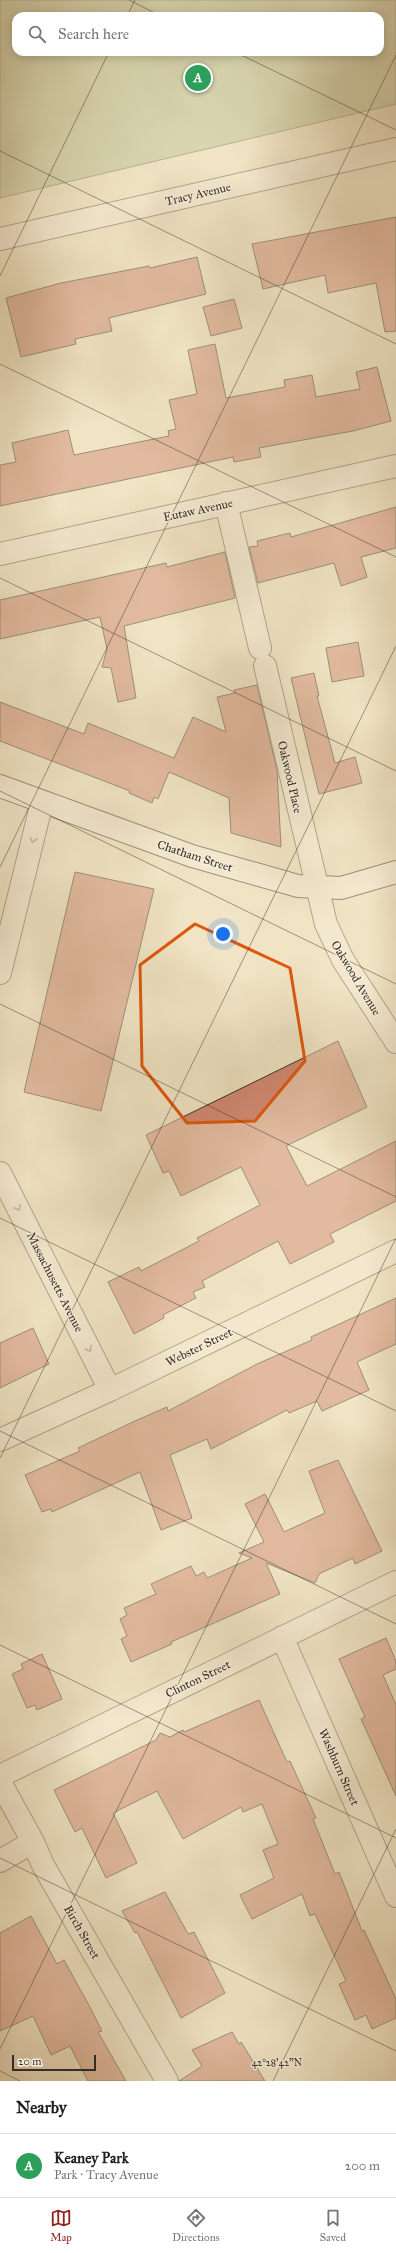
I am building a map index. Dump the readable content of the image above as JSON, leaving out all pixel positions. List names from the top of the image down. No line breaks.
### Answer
{"streets":{"street":["Tracy Avenue","Eutaw Avenue","Oakwood Place","Chatham Street","Oakwood Avenue","Massachusetts Avenue","Webster Street","Clinton Street","Washburn Street","Birch Street"]},"crossings":[["Eutaw Avenue","Oakwood Place"],["Oakwood Place","Chatham Street"],["Oakwood Place","Oakwood Avenue"],["Chatham Street","Oakwood Avenue"],["Massachusetts Avenue","Webster Street"],["Clinton Street","Washburn Street"]],"one_way":["Massachusetts Avenue"],"scale_bar":"20 m","page":{"search":"Search here","pins":"A","scale":"20 m","heading":"Nearby","list":[{"mark":"A","name":"Keaney Park","note":"Park · Tracy Avenue","value":"200 m"}],"nav":["Map","Directions","Saved"]},"coordinates":["42°28'42\"N"]}
